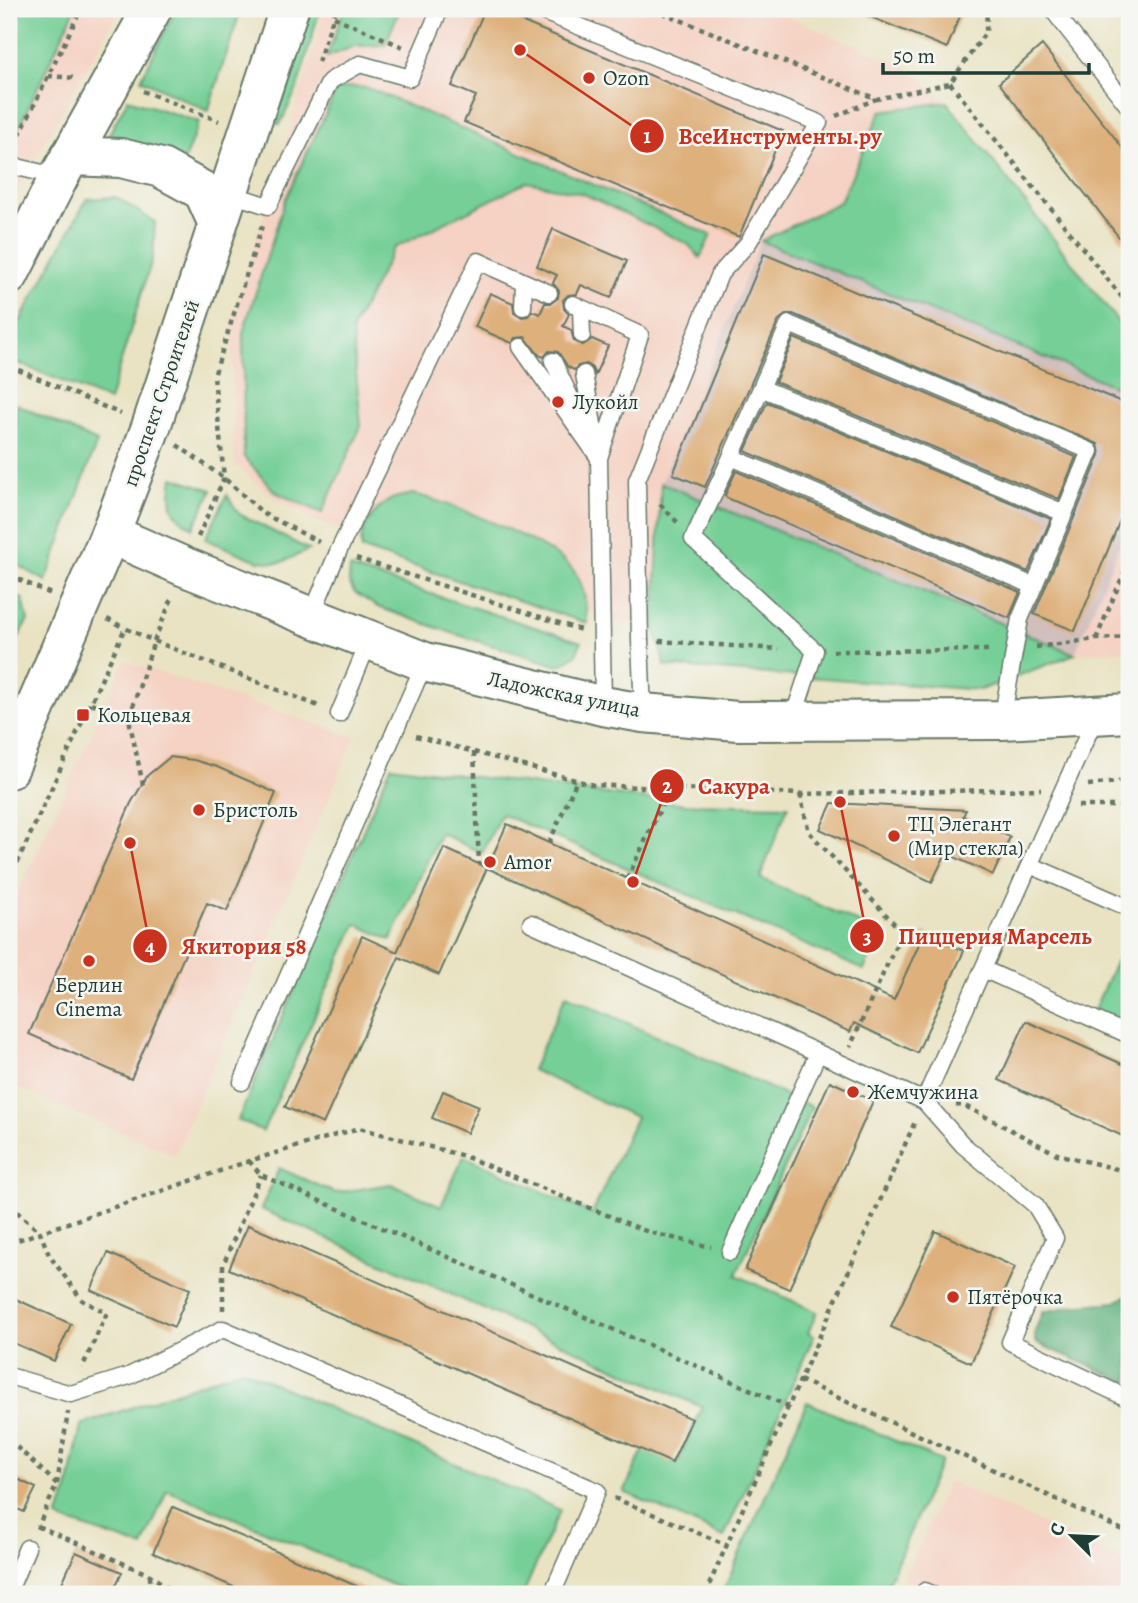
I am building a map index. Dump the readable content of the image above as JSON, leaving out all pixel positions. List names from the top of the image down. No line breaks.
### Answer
{"streets":{"main road":["проспект Строителей","Ладожская улица"]},"crossings":[["проспект Строителей","Ладожская улица"]],"places":{"other":["ВсеИнструменты.ру","Ozon","Лукойл","Пиццерия Марсель","Бристоль","ТЦ Элегант (Мир стекла)","Якитория 58","Amor","Сакура","Берлин Cinema","Жемчужина","Пятёрочка"],"transit":["Кольцевая"]},"scale_bar":"50 m","north":"top left"}
